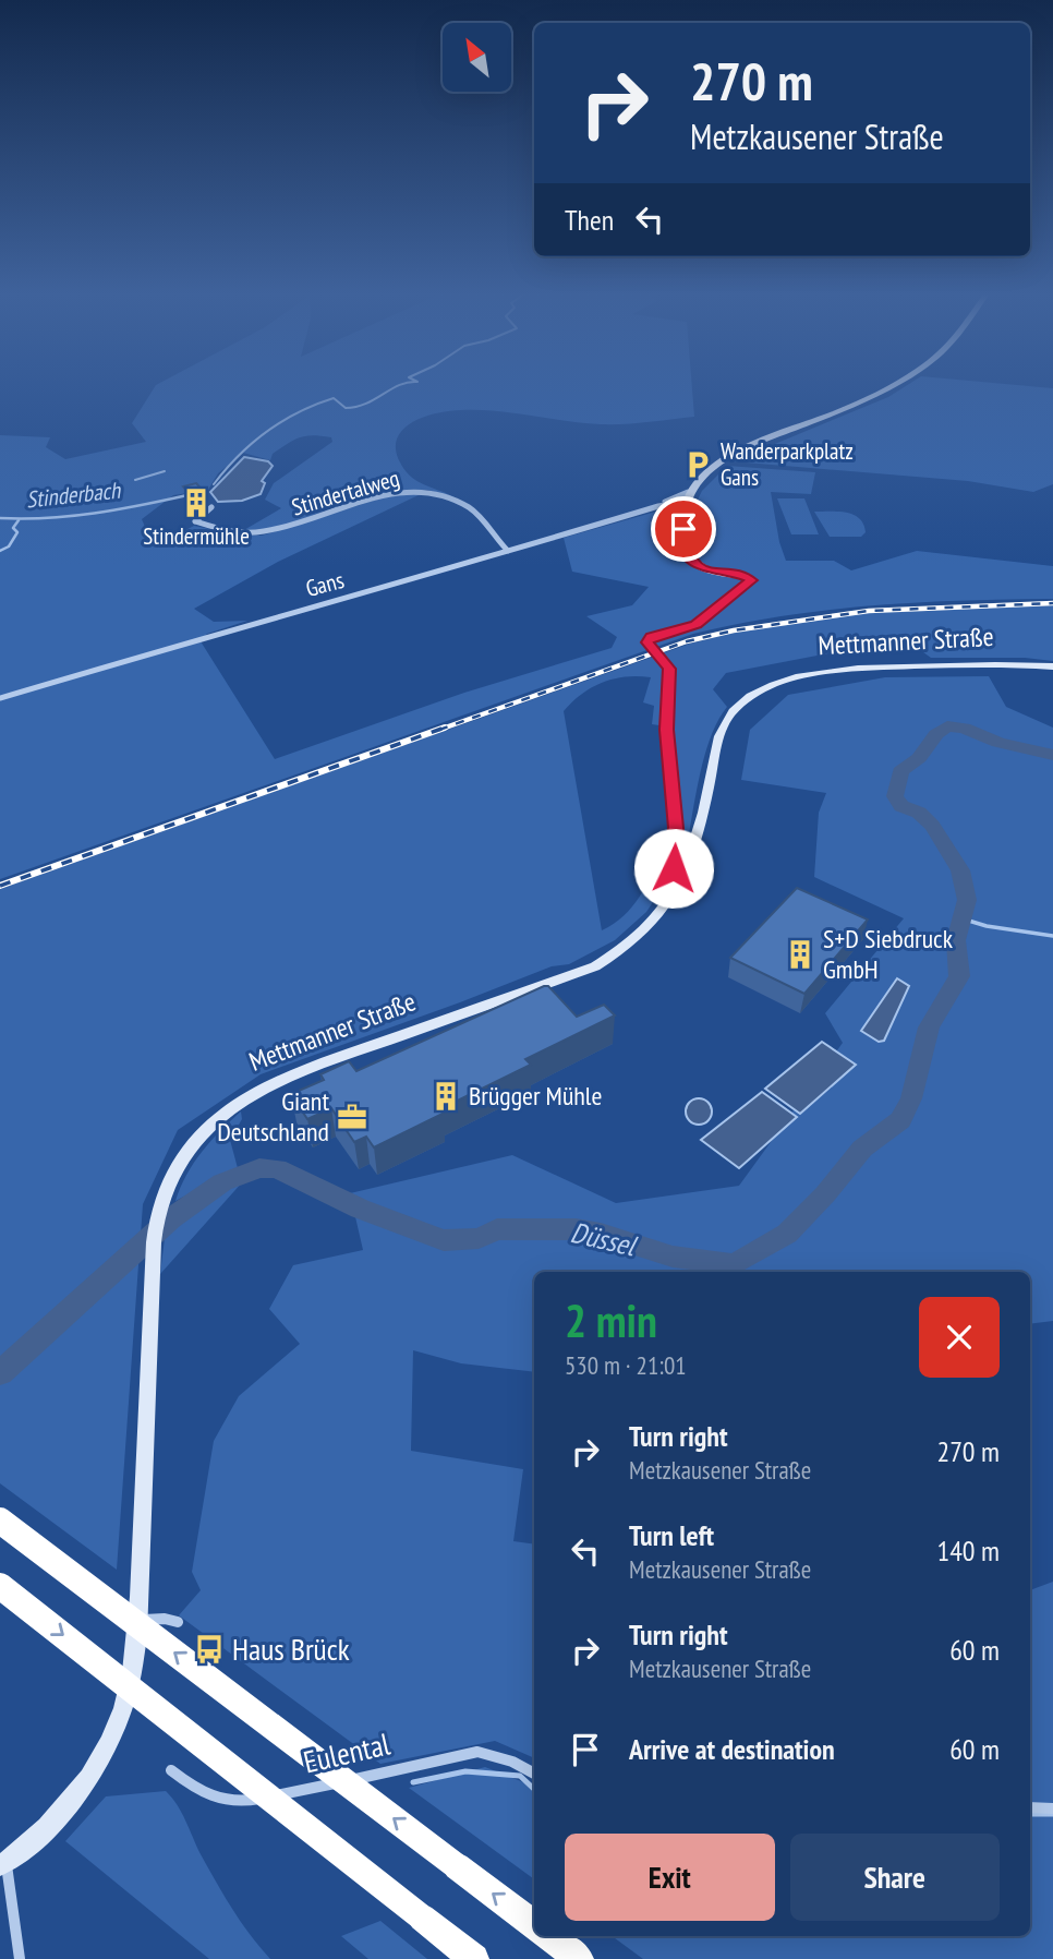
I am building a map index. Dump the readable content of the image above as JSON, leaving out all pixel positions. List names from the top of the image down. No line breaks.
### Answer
{"streets":{"main road":["Mettmanner Straße"],"street":["Stindertalweg","Gans","Eulental"]},"crossings":[["Stindertalweg","Gans"]],"water":["Stinderbach","Düssel"],"places":{"parking":["Wanderparkplatz Gans"],"building":["Stindermühle","S+D Siebdruck GmbH","Brügger Mühle"],"office":["Giant Deutschland"],"bus stop":["Haus Brück"]},"north":"top left","page":{"turn":["270 m","Metzkausener Straße"],"then":"Then","heading":["2 min","530 m · 21:01"],"list":[{"name":"Turn right","note":"Metzkausener Straße","value":"270 m"},{"name":"Turn left","note":"Metzkausener Straße","value":"140 m"},{"name":"Turn right","note":"Metzkausener Straße","value":"60 m"},{"name":"Arrive at destination","value":"60 m"}],"buttons":["Exit","Share"]}}
